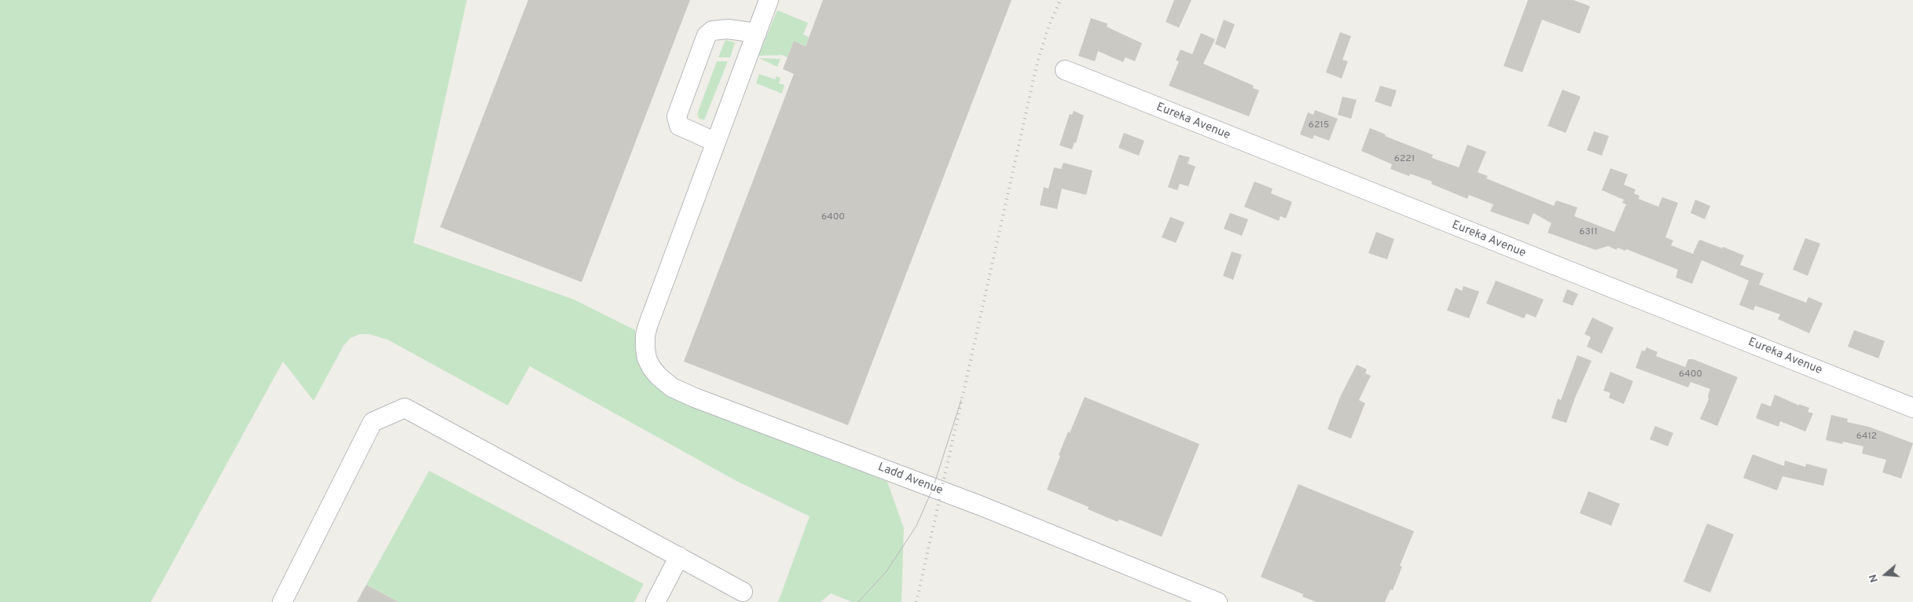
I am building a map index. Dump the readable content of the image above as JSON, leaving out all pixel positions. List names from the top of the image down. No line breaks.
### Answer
{"streets":{"street":["Eureka Avenue","Ladd Avenue"]},"house_numbers":["6215","6221","6400","6311","6400","6412"],"north":"left"}
